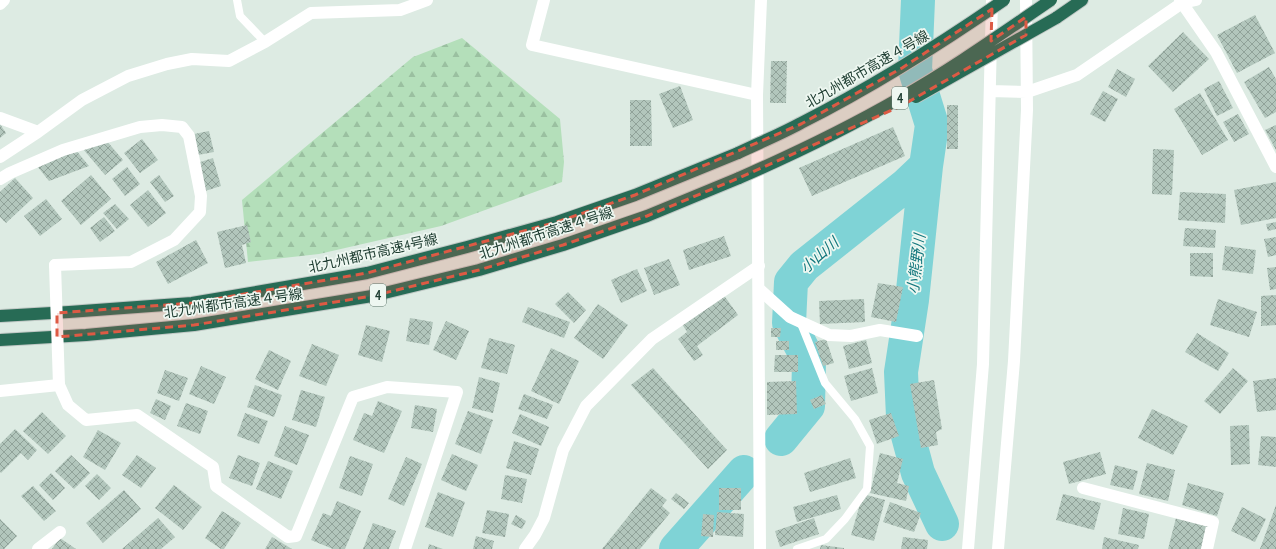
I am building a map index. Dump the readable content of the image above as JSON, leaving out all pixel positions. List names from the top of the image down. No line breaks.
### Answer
{"streets":{"highway":["北九州都市高速４号線","4","北九州都市高速4号線"]},"crossings":[["北九州都市高速４号線","北九州都市高速4号線"]],"water":["小山川","小熊野川"]}
